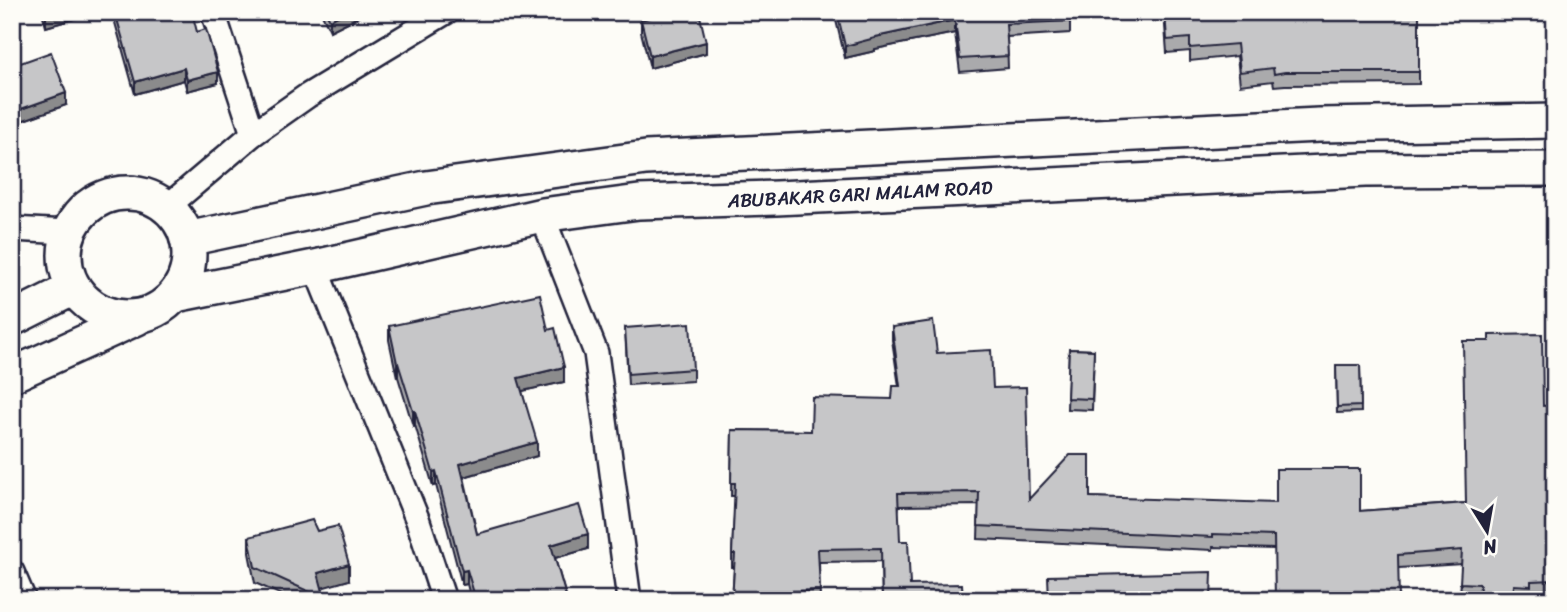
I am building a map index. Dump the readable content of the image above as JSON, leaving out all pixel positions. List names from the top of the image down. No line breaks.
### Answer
{"streets":{"street":["ABUBAKAR GARI MALAM ROAD"]},"north":"bottom"}
